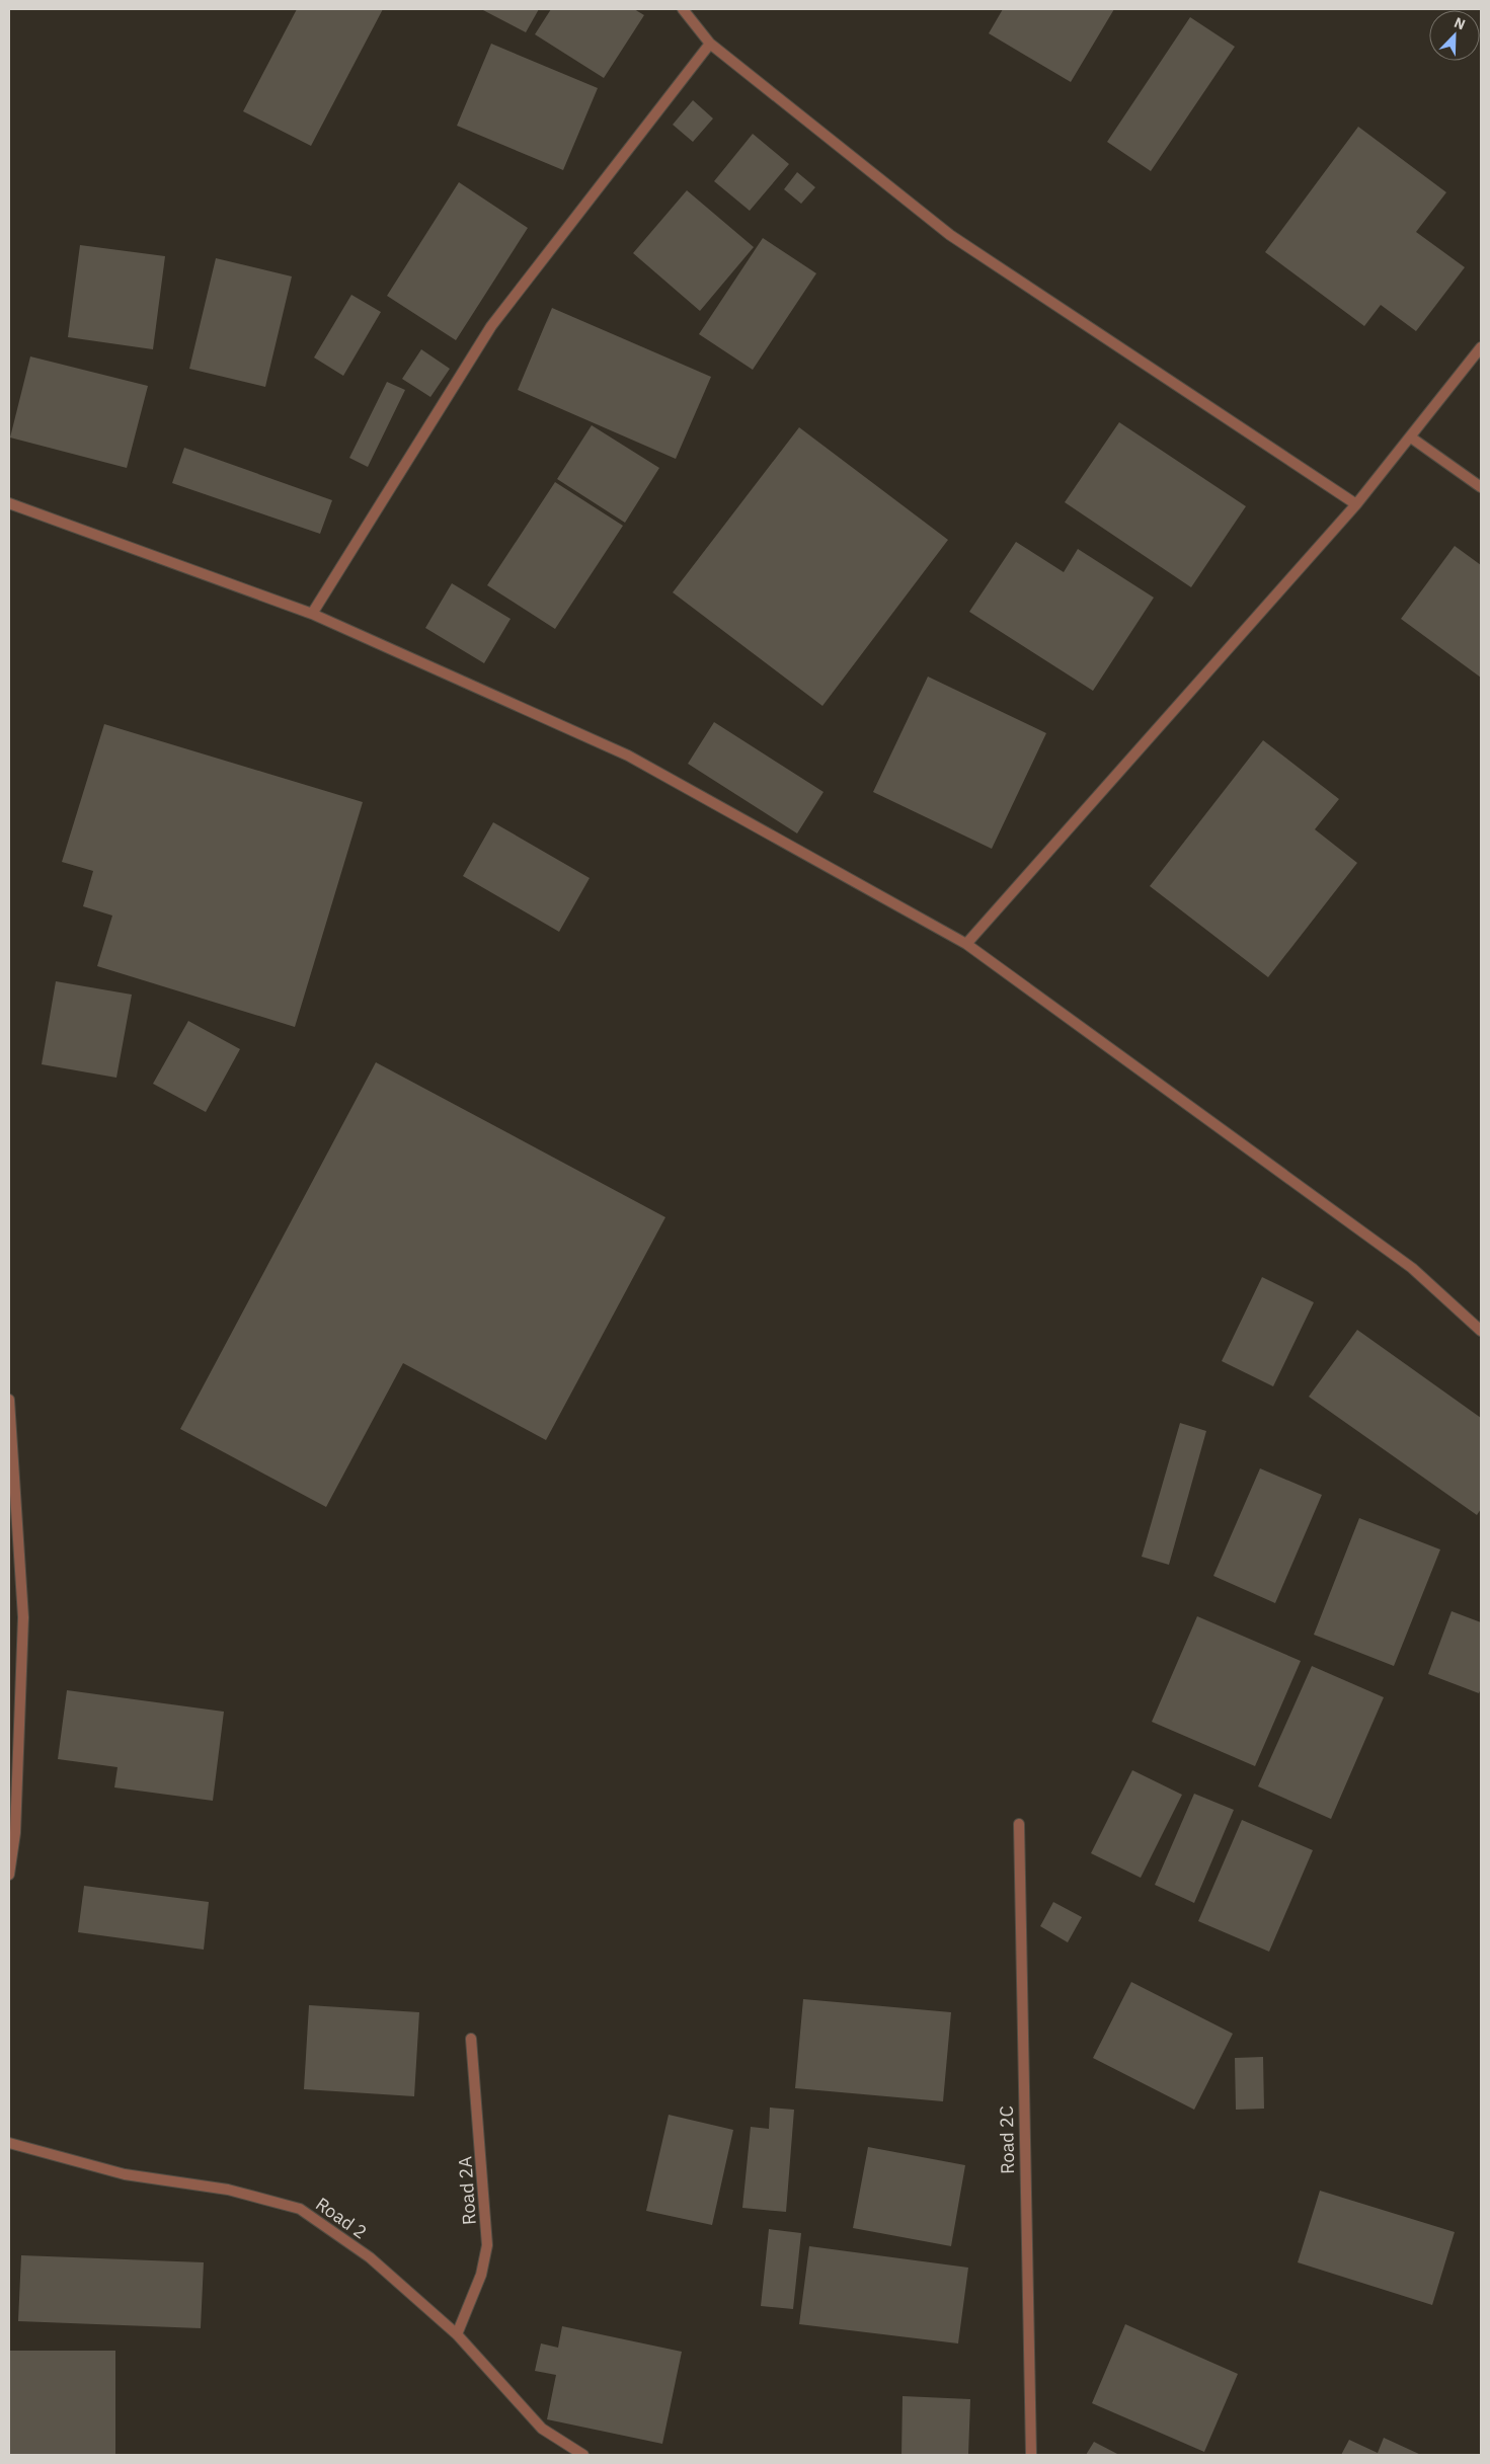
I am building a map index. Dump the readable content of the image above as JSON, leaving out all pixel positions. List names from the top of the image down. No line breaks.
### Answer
{"streets":{"street":["Road 2C","Road 2A","Road 2"]},"crossings":[["Road 2A","Road 2"]],"north":"top right"}
